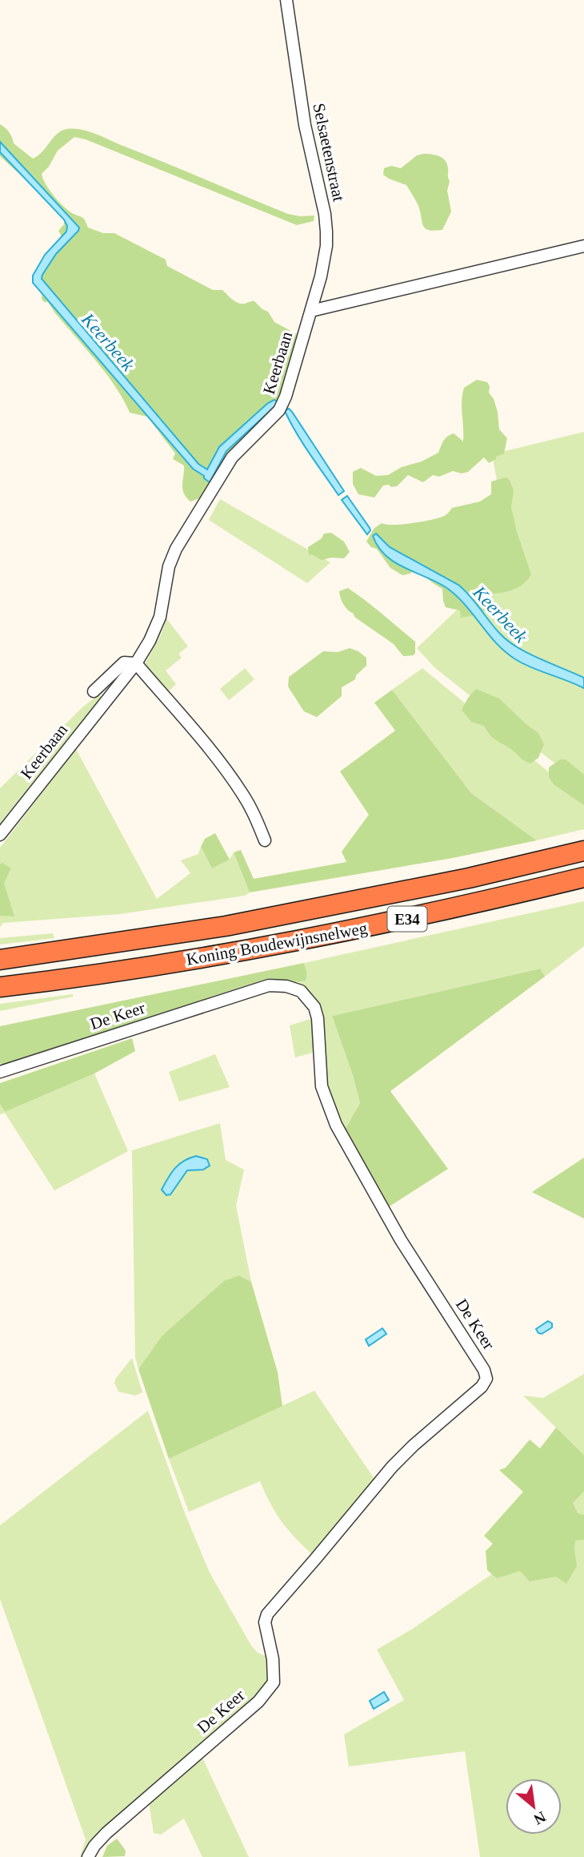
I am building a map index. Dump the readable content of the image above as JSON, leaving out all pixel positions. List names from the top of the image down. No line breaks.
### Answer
{"streets":{"highway":["E34","Koning Boudewijnsnelweg"],"street":["Selsaetenstraat","Keerbaan","De Keer"]},"crossings":[["Selsaetenstraat","Keerbaan"]],"water":["Keerbeek"],"north":"bottom right"}
